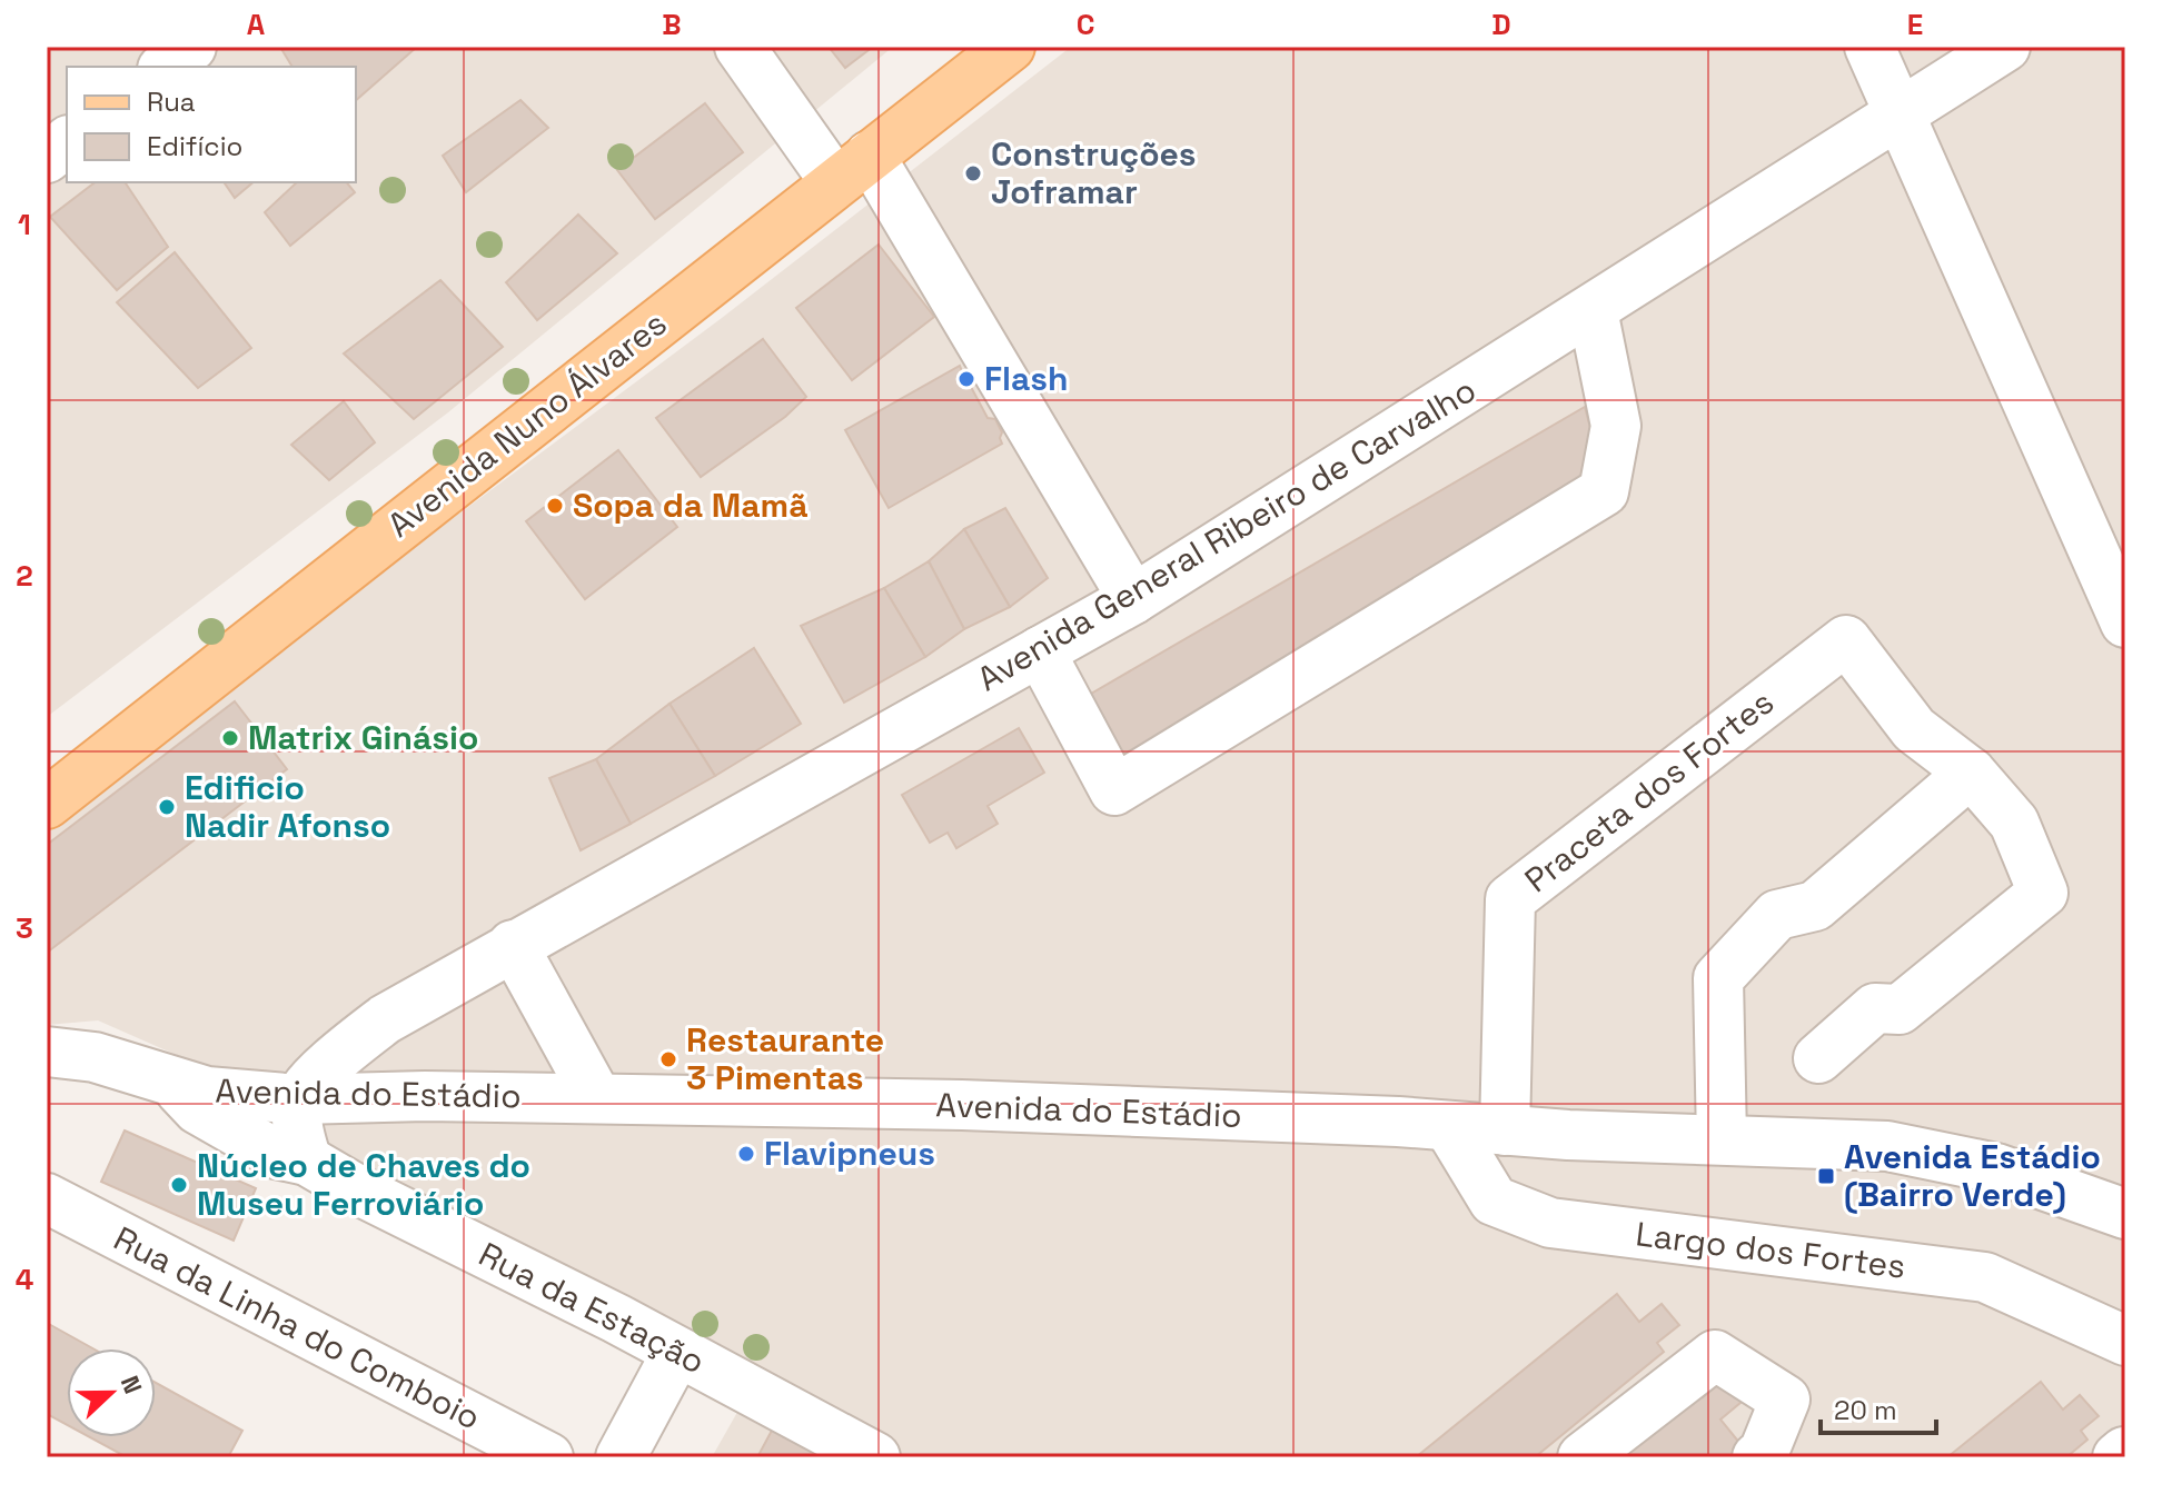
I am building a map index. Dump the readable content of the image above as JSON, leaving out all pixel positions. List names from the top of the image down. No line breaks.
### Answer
{"streets":{"main road":["Avenida Nuno Álvares"],"street":["Avenida General Ribeiro de Carvalho","Praceta dos Fortes","Avenida do Estádio","Largo dos Fortes","Rua da Estação","Rua da Linha do Comboio"]},"crossings":[["Avenida General Ribeiro de Carvalho","Avenida do Estádio"],["Praceta dos Fortes","Avenida do Estádio"],["Avenida do Estádio","Largo dos Fortes"],["Avenida do Estádio","Rua da Estação"]],"places":{"other":["Construções Joframar","Flash","Sopa da Mamã","Matrix Ginásio","Edificio Nadir Afonso","Restaurante 3 Pimentas","Flavipneus","Núcleo de Chaves do Museu Ferroviário"],"transit":["Avenida Estádio (Bairro Verde)"]},"legend":["Rua","Edifício"],"scale_bar":"20 m","north":"right","grid":{"columns":["A","B","C","D","E"],"rows":["1","2","3","4"]}}
